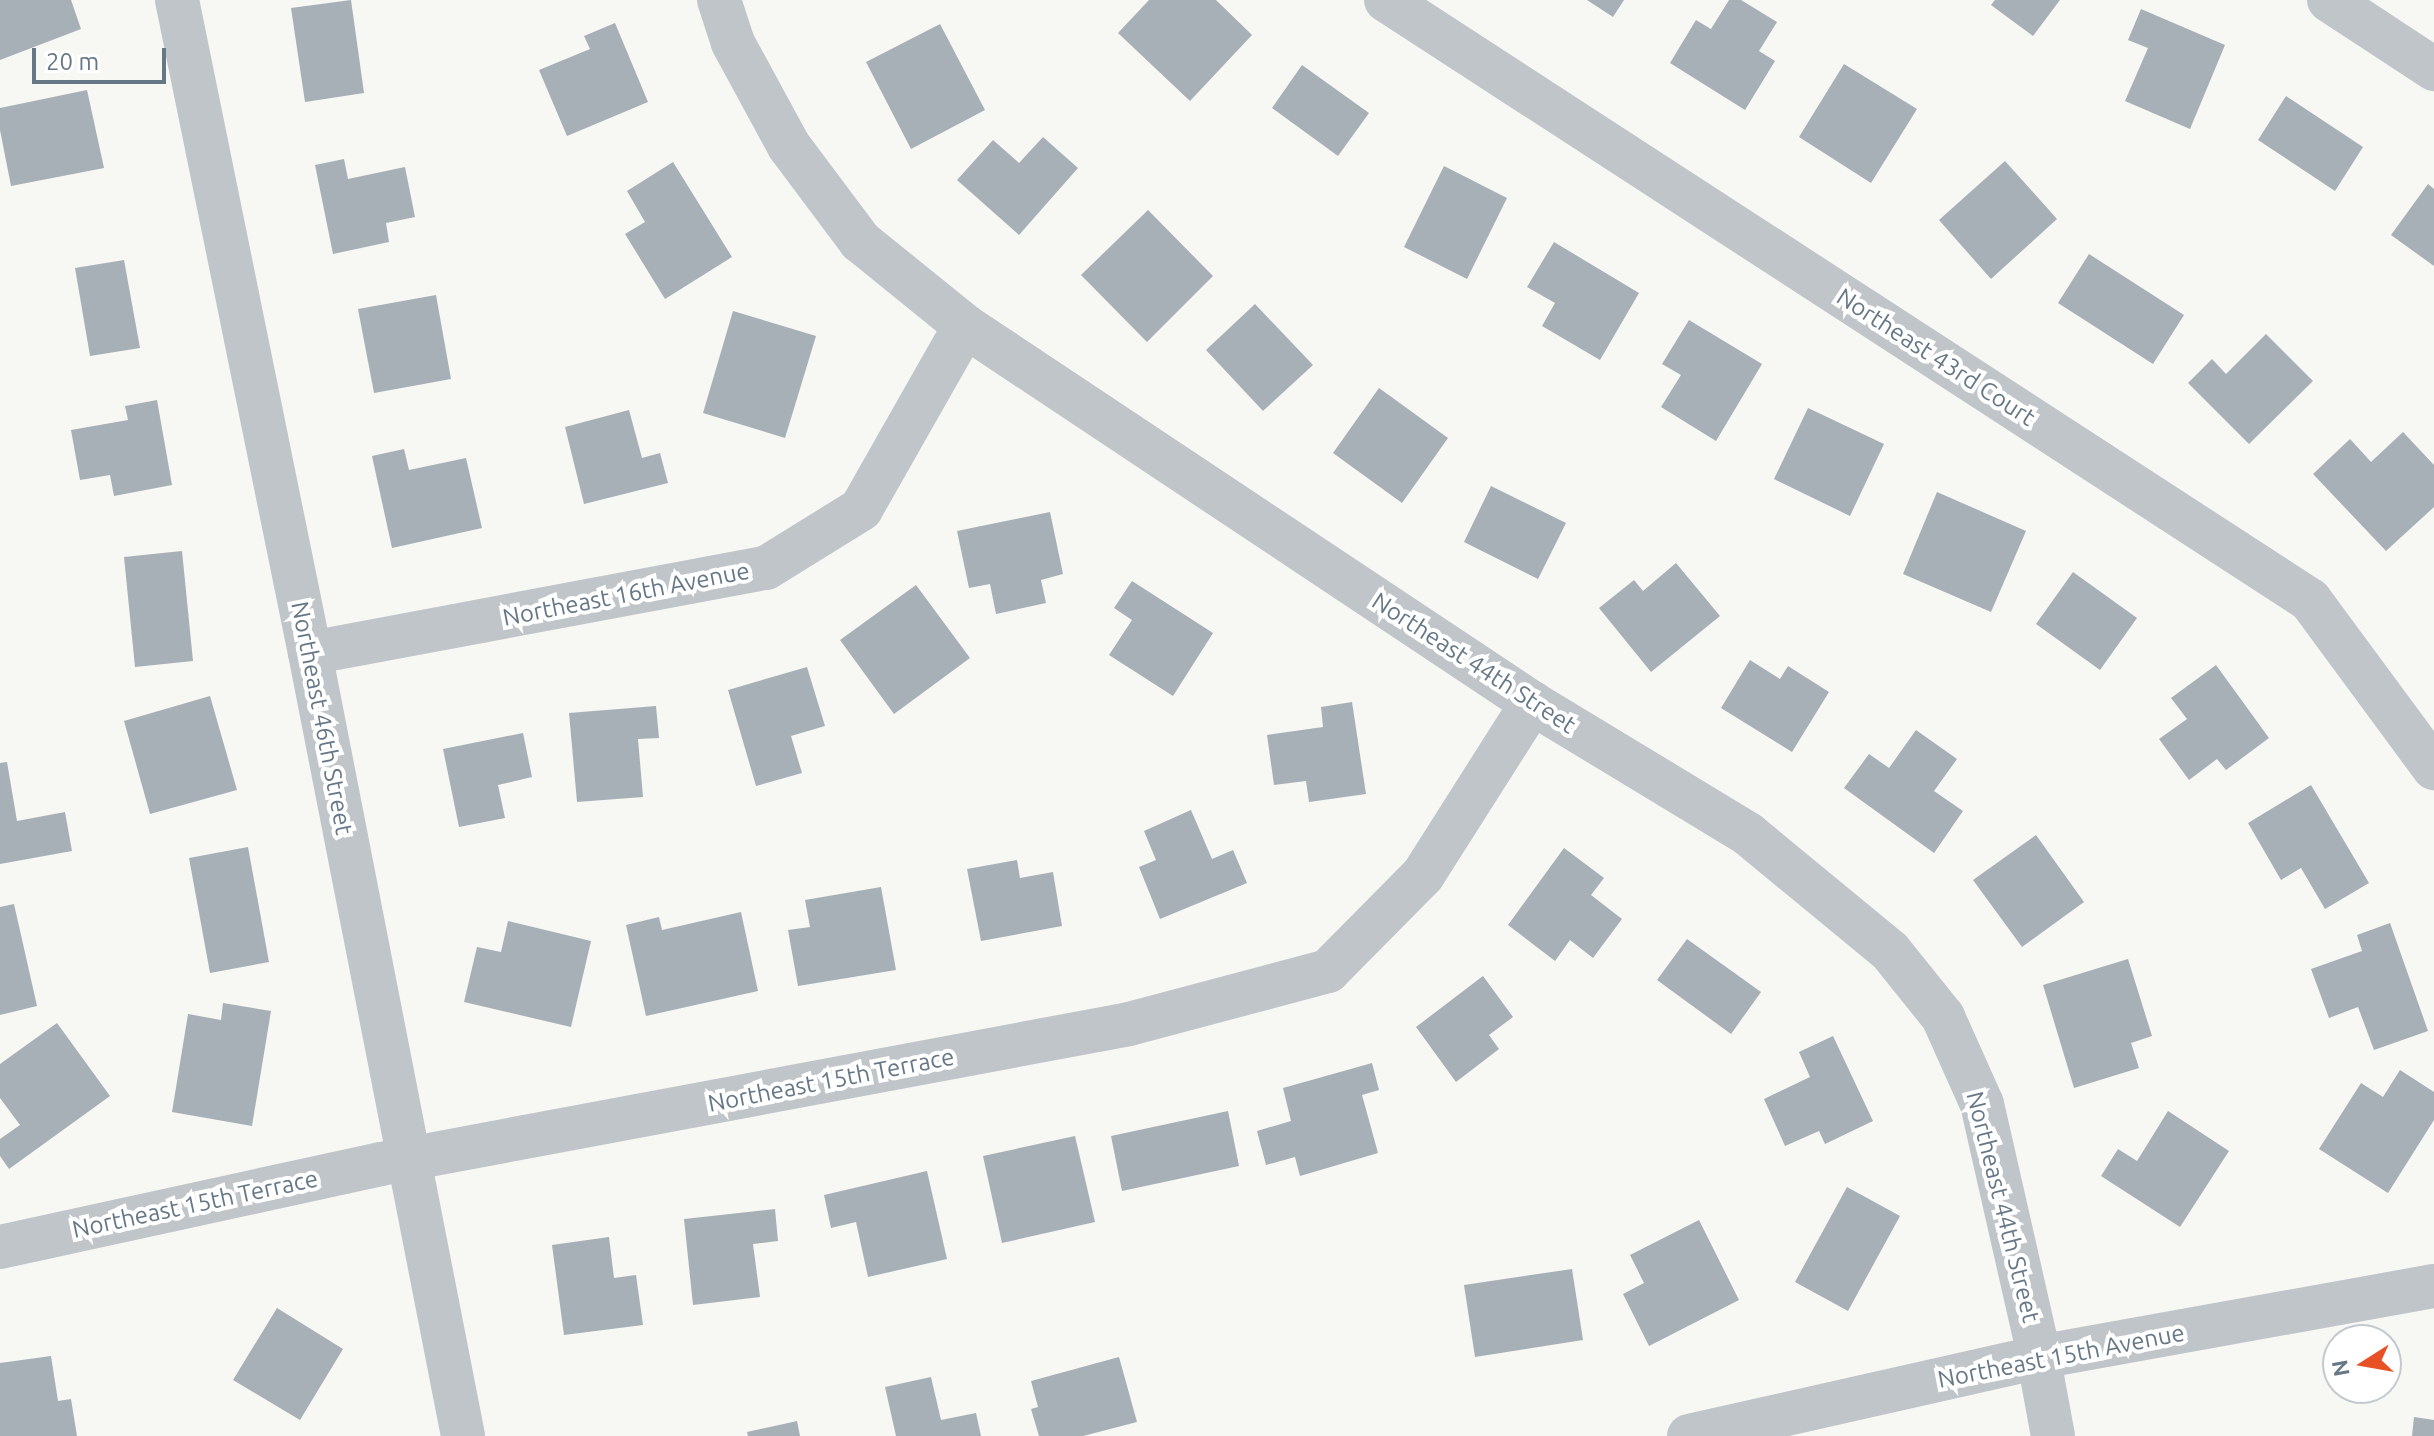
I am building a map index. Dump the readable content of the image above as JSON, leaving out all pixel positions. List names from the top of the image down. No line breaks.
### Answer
{"streets":{"street":["Northeast 43rd Court","Northeast 16th Avenue","Northeast 44th Street","Northeast 46th Street","Northeast 15th Terrace","Northeast 15th Avenue"]},"crossings":[["Northeast 16th Avenue","Northeast 44th Street"],["Northeast 16th Avenue","Northeast 46th Street"],["Northeast 44th Street","Northeast 15th Terrace"],["Northeast 44th Street","Northeast 15th Avenue"],["Northeast 46th Street","Northeast 15th Terrace"]],"scale_bar":"20 m","north":"left"}
